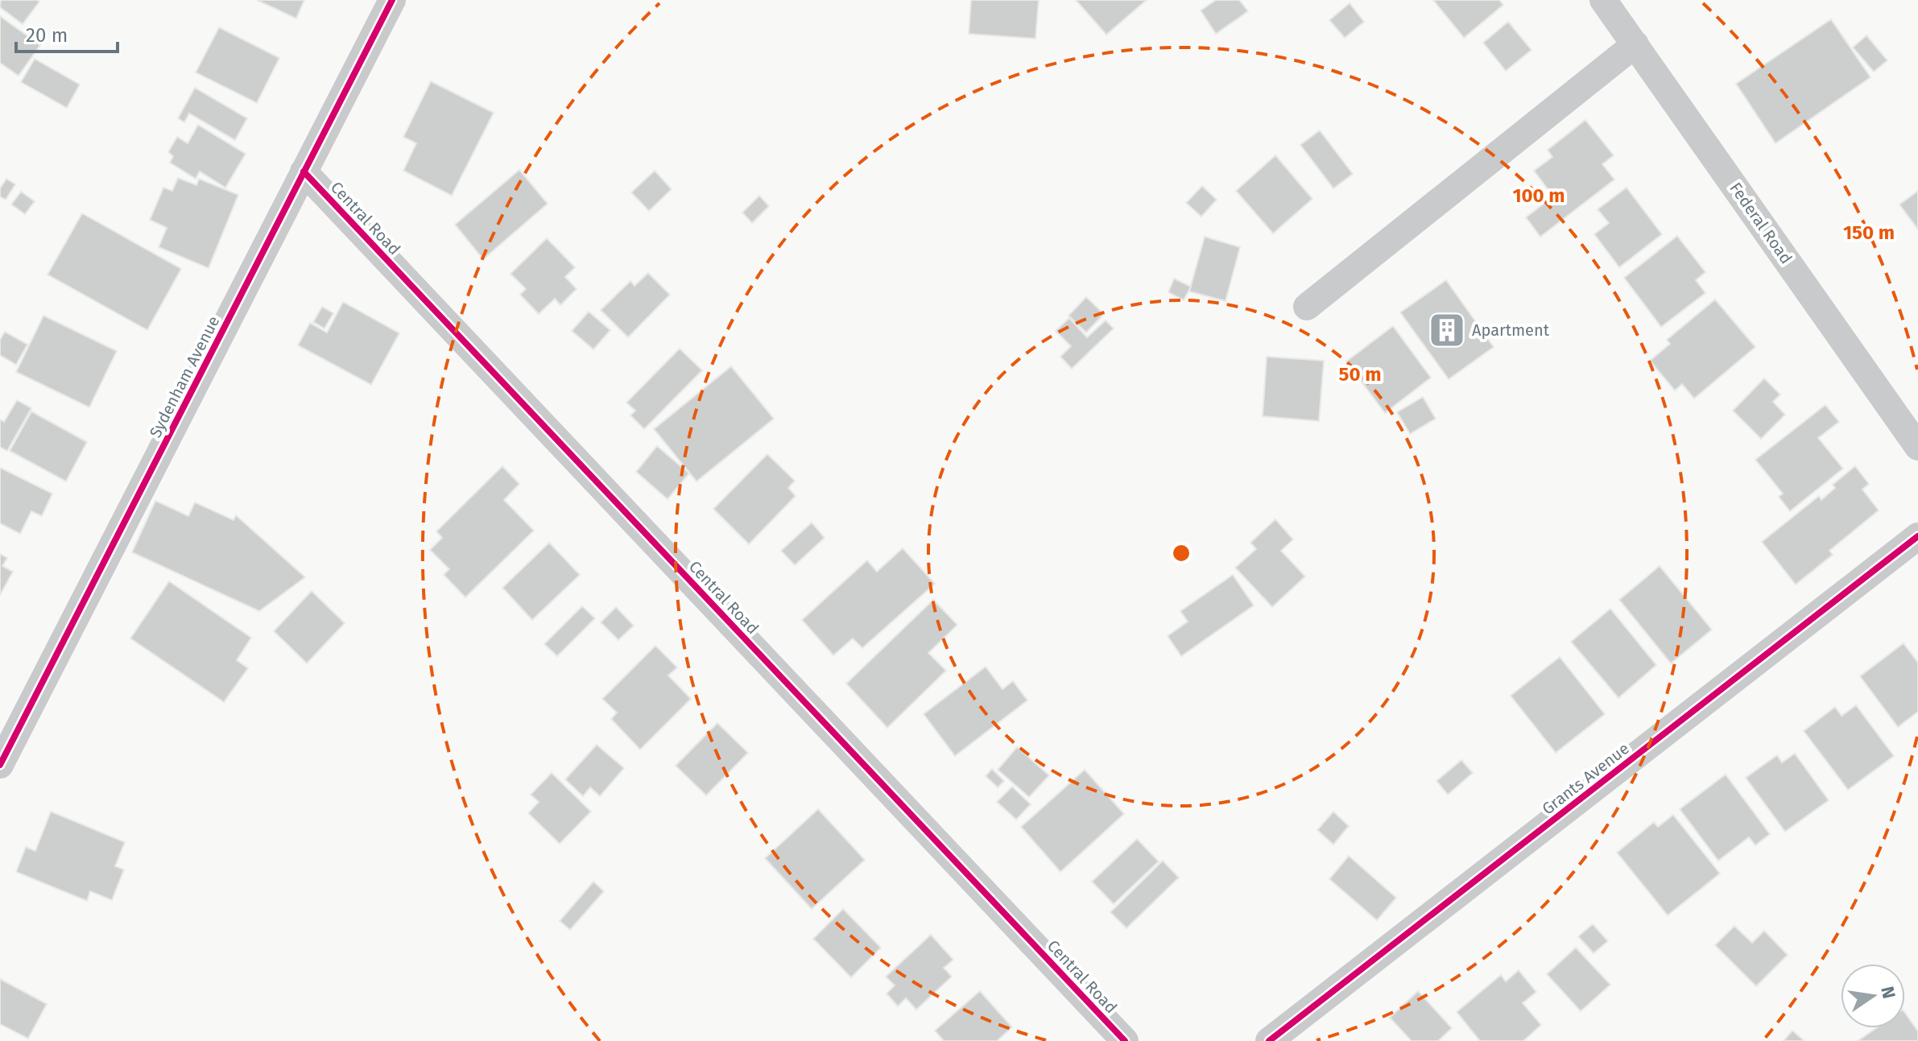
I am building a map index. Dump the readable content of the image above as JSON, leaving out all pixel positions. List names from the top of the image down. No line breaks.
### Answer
{"streets":{"street":["Central Road","Federal Road","Sydenham Avenue","Grants Avenue"]},"crossings":[["Central Road","Sydenham Avenue"]],"places":{"building":["Apartment"]},"scale_bar":"20 m","north":"right","rings":["100 m","150 m","50 m"]}
